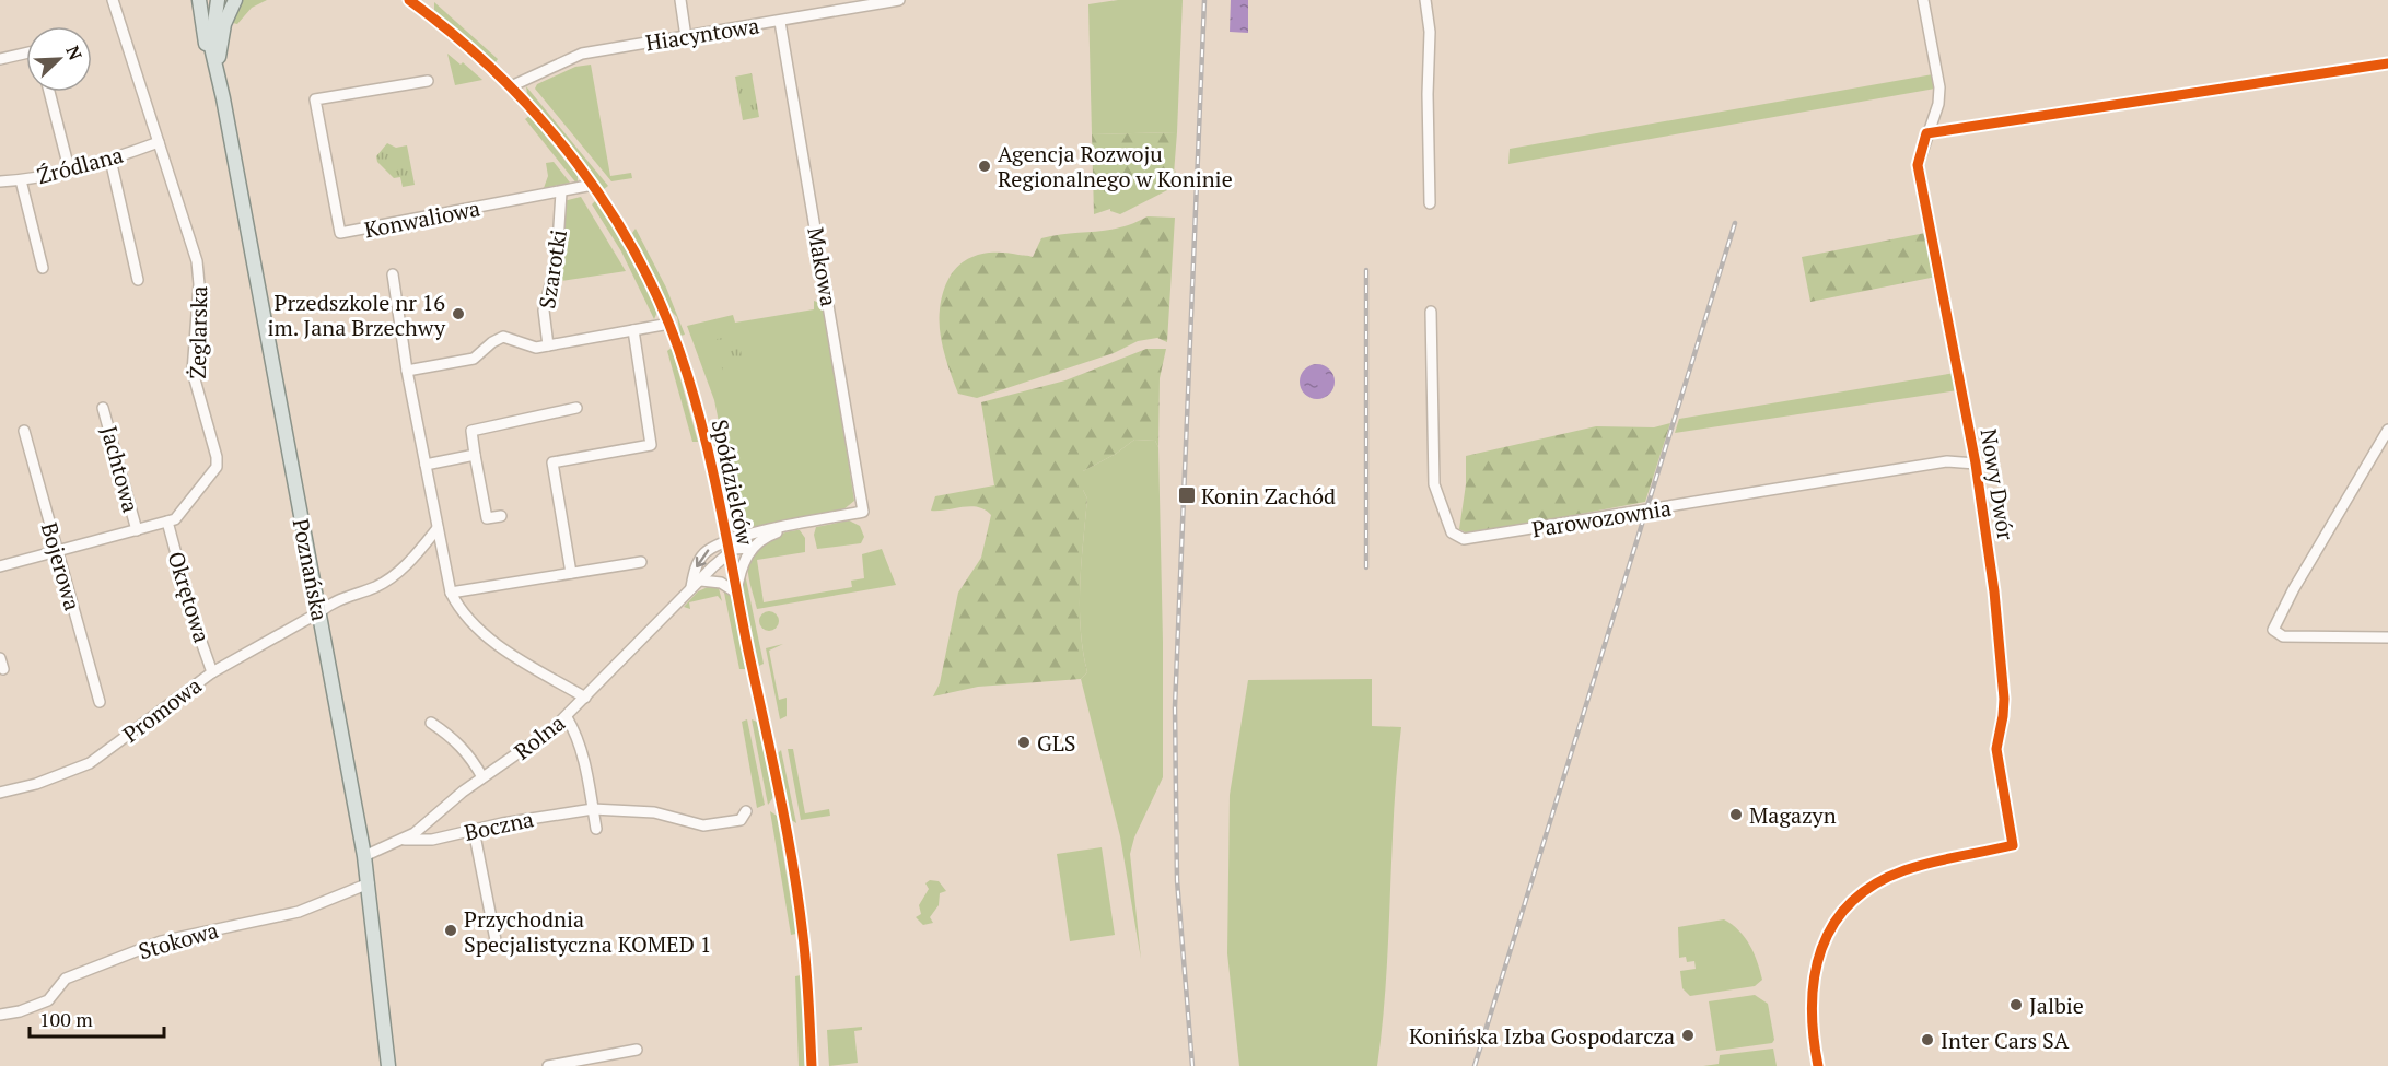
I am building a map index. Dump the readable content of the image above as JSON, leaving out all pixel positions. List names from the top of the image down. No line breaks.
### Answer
{"streets":{"main road":["Poznańska"],"street":["Hiacyntowa","Źródlana","Konwaliowa","Makowa","Szarotki","Żeglarska","Jachtowa","Spółdzielców","Nowy Dwór","Parowozownia","Bojerowa","Okrętowa","Promowa","Rolna","Boczna","Stokowa"]},"crossings":[["Hiacyntowa","Makowa"],["Hiacyntowa","Spółdzielców"],["Źródlana","Żeglarska"],["Konwaliowa","Szarotki"],["Konwaliowa","Spółdzielców"],["Żeglarska","Jachtowa"],["Żeglarska","Bojerowa"],["Żeglarska","Okrętowa"],["Spółdzielców","Rolna"],["Nowy Dwór","Parowozownia"],["Poznańska","Promowa"],["Poznańska","Rolna"],["Poznańska","Stokowa"],["Okrętowa","Promowa"],["Rolna","Boczna"]],"places":{"other":["Agencja Rozwoju Regionalnego w Koninie","Przedszkole nr 16 im. Jana Brzechwy","GLS","Magazyn","Przychodnia Specjalistyczna KOMED 1","Jalbie","Konińska Izba Gospodarcza","Inter Cars SA"],"transit":["Konin Zachód"]},"scale_bar":"100 m","north":"top right"}
